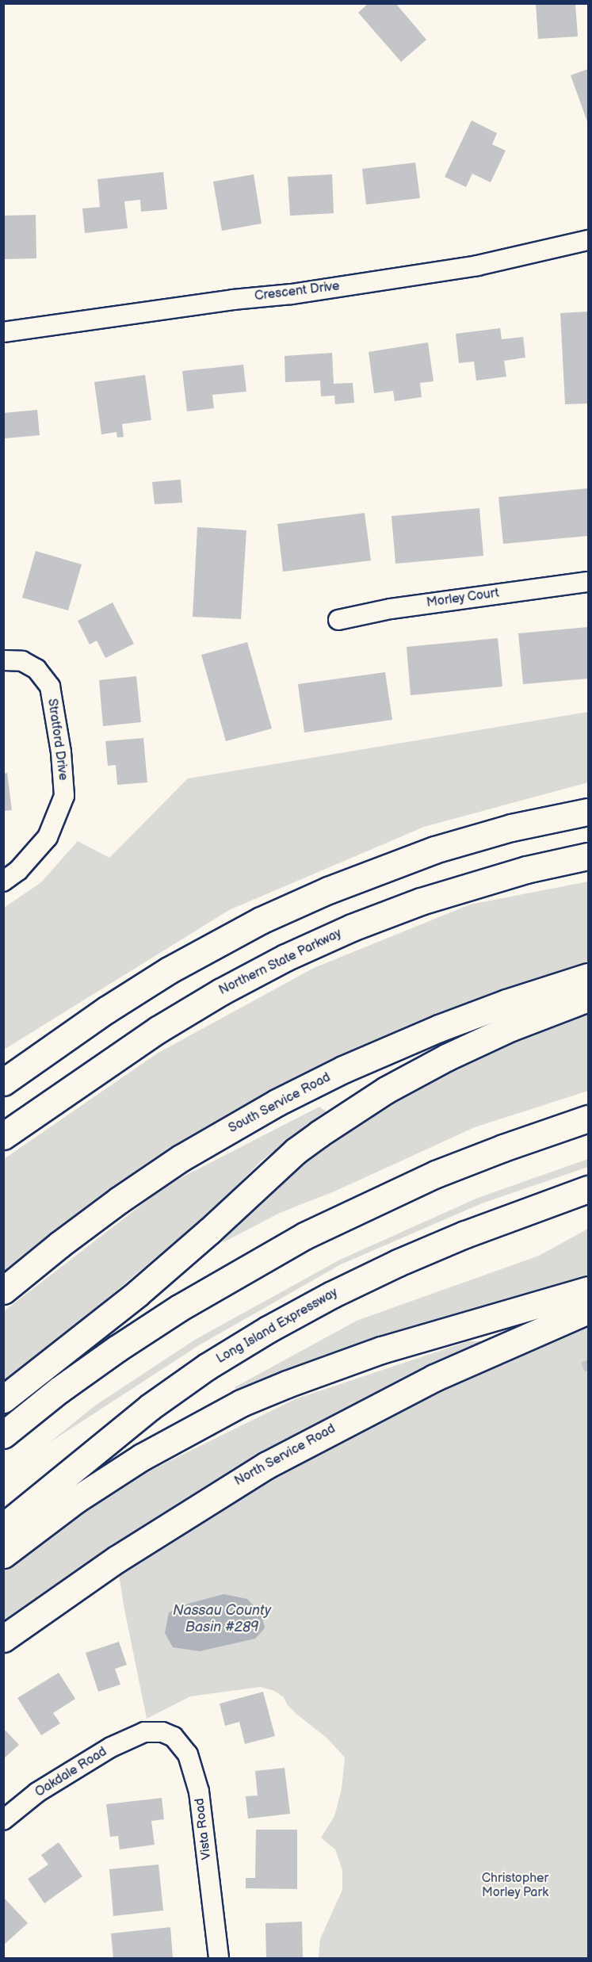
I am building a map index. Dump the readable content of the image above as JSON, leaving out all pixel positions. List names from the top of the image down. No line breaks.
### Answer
{"streets":{"main road":["Northern State Parkway","South Service Road","Long Island Expressway","North Service Road"],"street":["Crescent Drive","Morley Court","Stratford Drive","Oakdale Road","Vista Road"]},"crossings":[["Oakdale Road","Vista Road"]],"water":["Nassau County Basin #289"],"parks":["Christopher Morley Park"]}
